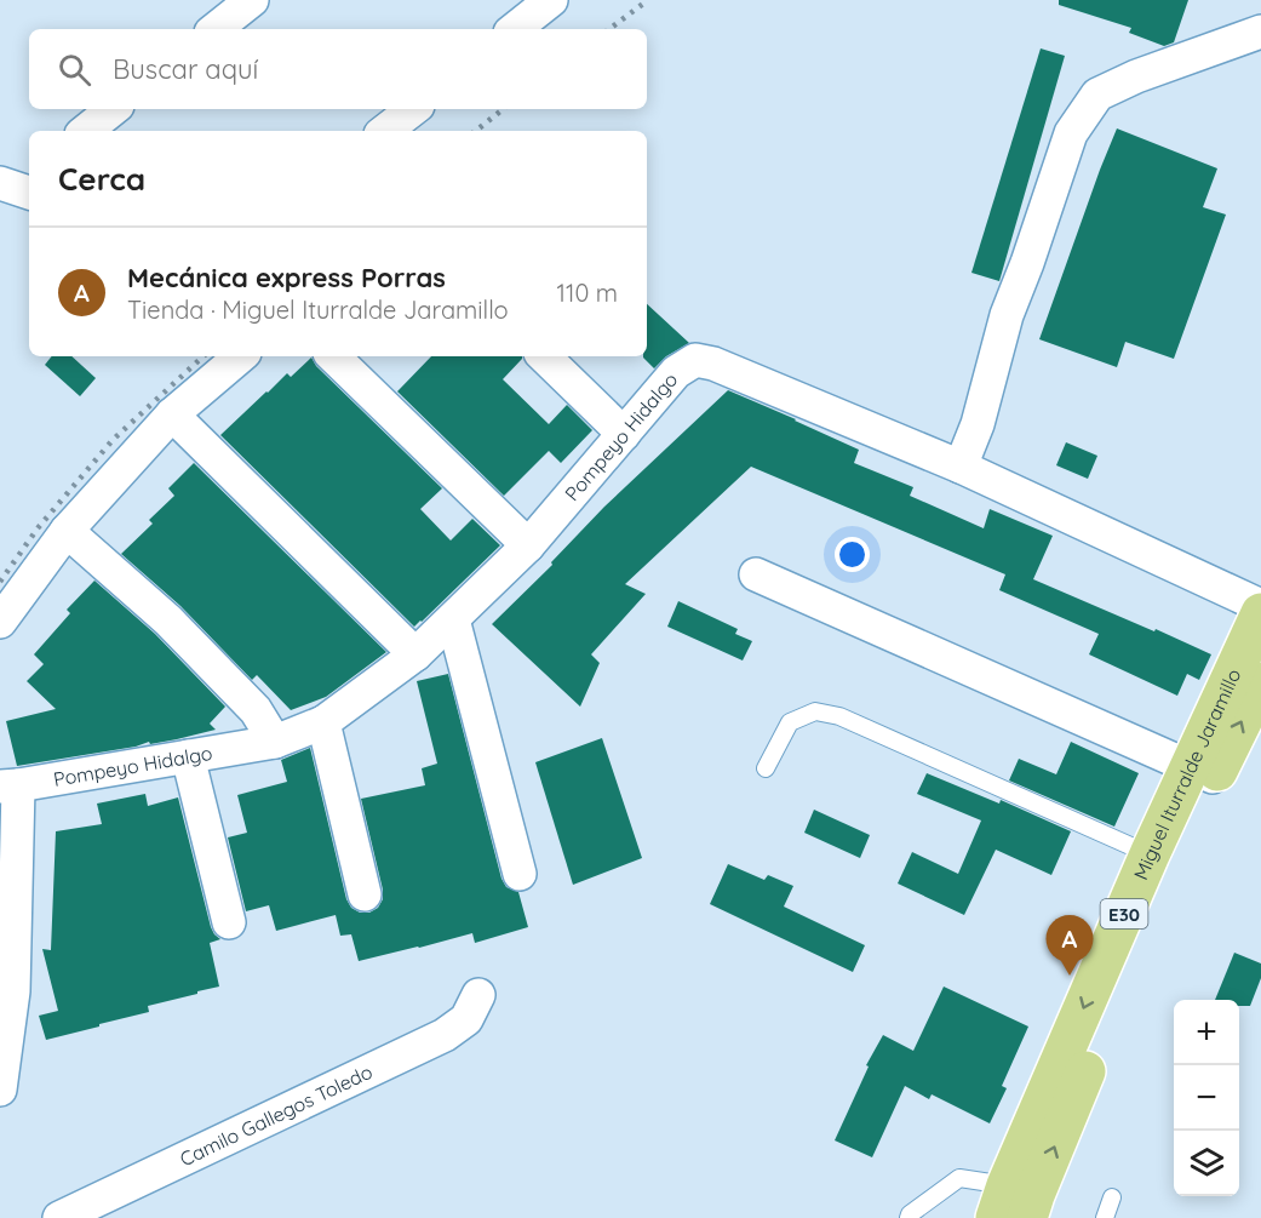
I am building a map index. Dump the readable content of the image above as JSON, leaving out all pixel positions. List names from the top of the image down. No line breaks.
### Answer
{"streets":{"main road":["Miguel Iturralde Jaramillo","E30"],"street":["Pompeyo Hidalgo","Camilo Gallegos Toledo"]},"page":{"search":"Buscar aquí","heading":"Cerca","list":[{"mark":"A","name":"Mecánica express Porras","note":"Tienda · Miguel Iturralde Jaramillo","value":"110 m"}],"pins":"A","map_buttons":["+","−"]}}
